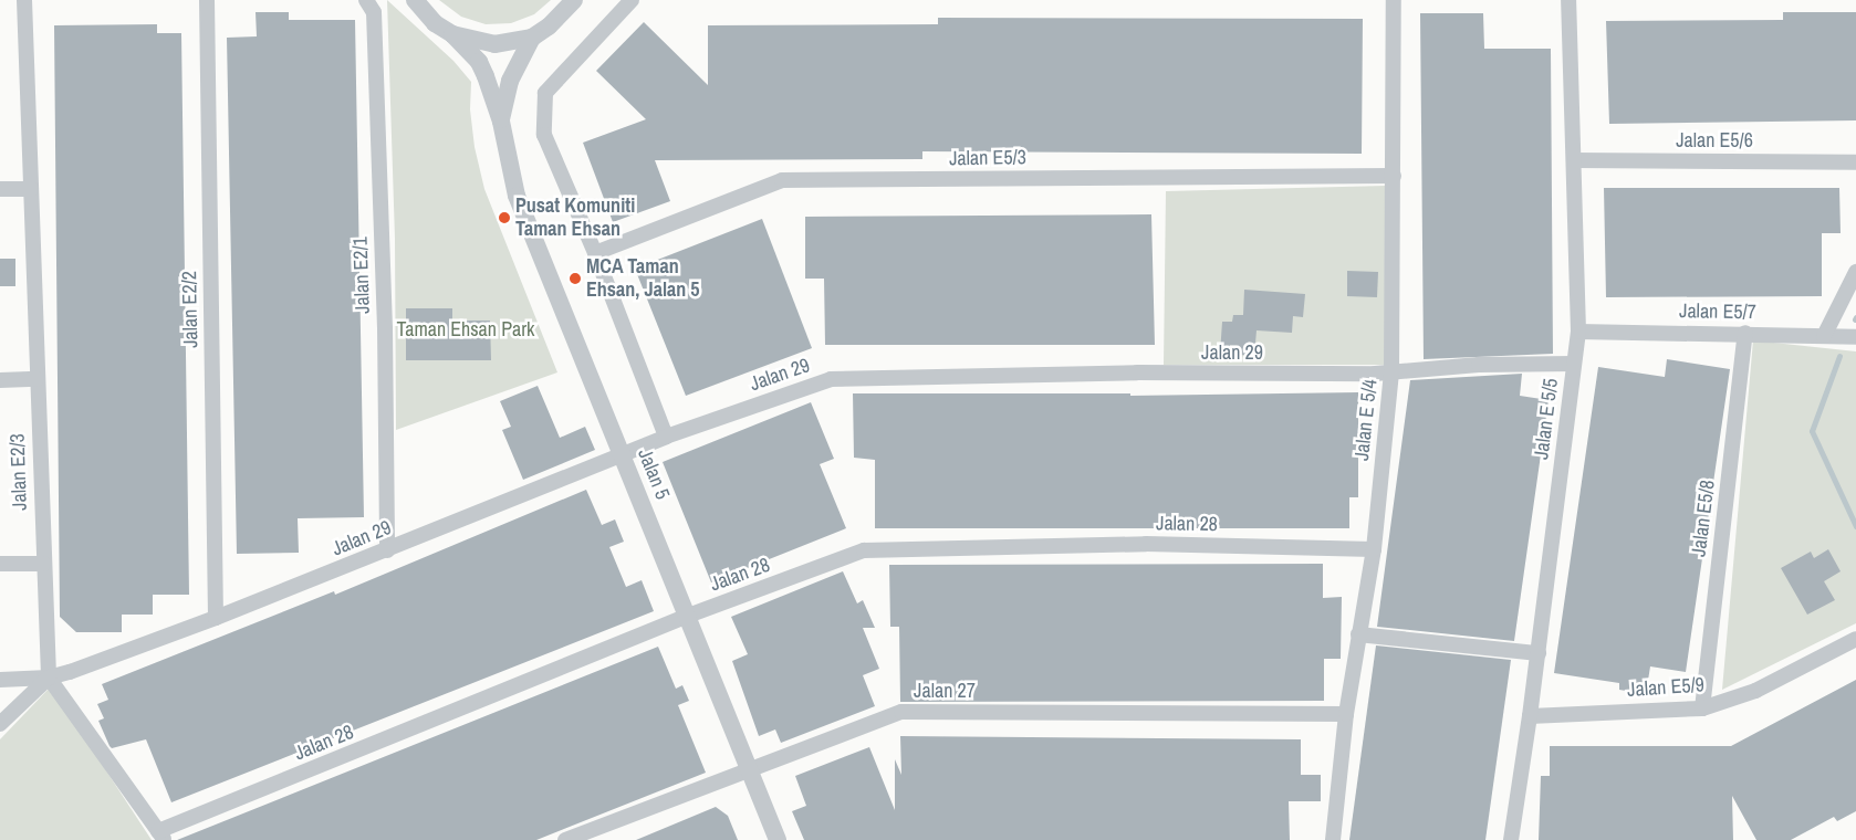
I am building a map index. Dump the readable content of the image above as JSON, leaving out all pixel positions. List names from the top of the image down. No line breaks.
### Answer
{"streets":{"street":["Jalan E5/6","Jalan E5/3","Jalan E2/1","Jalan E2/2","Jalan E5/7","Jalan 29","Jalan E 5/5","Jalan E 5/4","Jalan E2/3","Jalan 5","Jalan E5/8","Jalan 28","Jalan E5/9","Jalan 27"]},"crossings":[["Jalan E5/6","Jalan E 5/5"],["Jalan E5/3","Jalan E 5/4"],["Jalan E2/1","Jalan 29"],["Jalan E2/2","Jalan 29"],["Jalan E5/7","Jalan E 5/5"],["Jalan E5/7","Jalan E5/8"],["Jalan 29","Jalan E 5/5"],["Jalan 29","Jalan E 5/4"],["Jalan 29","Jalan E2/3"],["Jalan 29","Jalan 5"],["Jalan E 5/5","Jalan E5/9"],["Jalan E 5/4","Jalan 28"],["Jalan E 5/4","Jalan 27"],["Jalan 5","Jalan 28"],["Jalan 5","Jalan 27"],["Jalan E5/8","Jalan E5/9"]],"parks":["Taman Ehsan Park"],"places":["Pusat Komuniti Taman Ehsan","MCA Taman Ehsan, Jalan 5"]}
